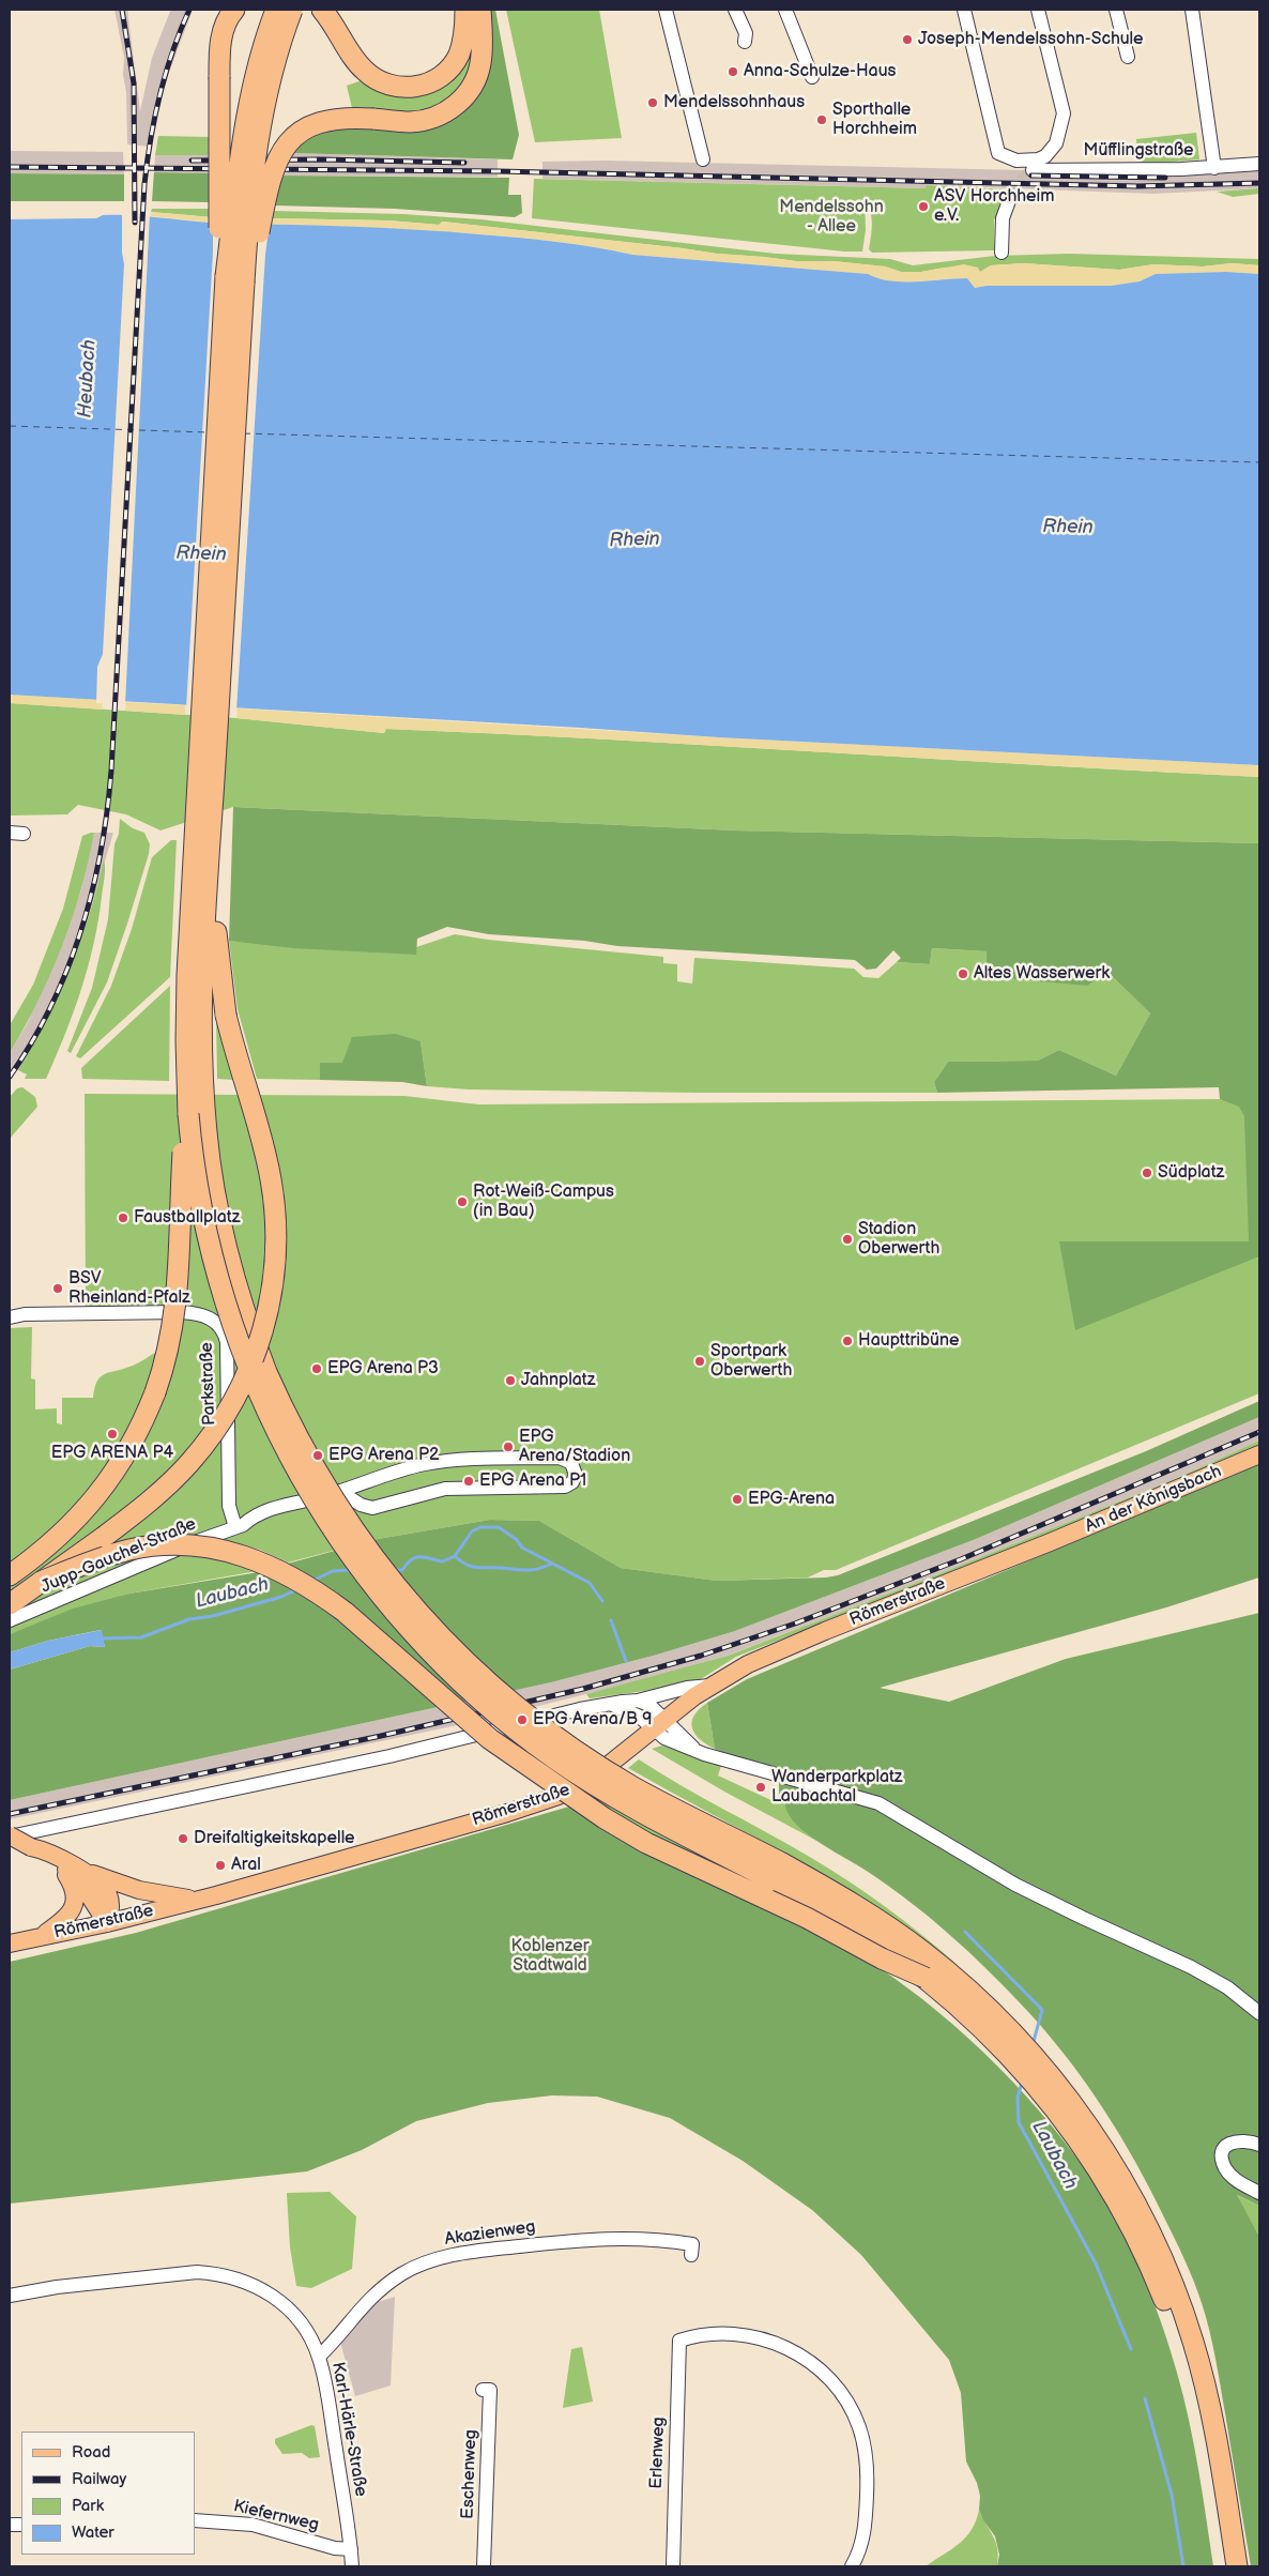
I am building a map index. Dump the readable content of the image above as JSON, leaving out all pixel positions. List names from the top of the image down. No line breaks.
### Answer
{"streets":{"main road":["An der Königsbach","Römerstraße"],"street":["Müfflingstraße","Parkstraße","Jupp-Gauchel-Straße","Akazienweg","Karl-Härle-Straße","Erlenweg","Eschenweg","Kiefernweg"]},"crossings":[["Parkstraße","Jupp-Gauchel-Straße"],["An der Königsbach","Römerstraße"],["Akazienweg","Karl-Härle-Straße"],["Karl-Härle-Straße","Kiefernweg"]],"water":["Heubach","Rhein","Laubach"],"parks":["Mendelssohn - Allee","Koblenzer Stadtwald"],"places":["Joseph-Mendelssohn-Schule","Anna-Schulze-Haus","Mendelssohnhaus","Sporthalle Horchheim","ASV Horchheim e.V.","Altes Wasserwerk","Südplatz","Rot-Weiß-Campus (in Bau)","Faustballplatz","Stadion Oberwerth","BSV Rheinland-Pfalz","Haupttribüne","Sportpark Oberwerth","EPG Arena P3","Jahnplatz","EPG ARENA P4","EPG Arena/Stadion","EPG Arena P2","EPG Arena P1","EPG-Arena","EPG Arena/B 9","Wanderparkplatz Laubachtal","Dreifaltigkeitskapelle","Aral"],"legend":["Road","Railway","Park","Water"]}
